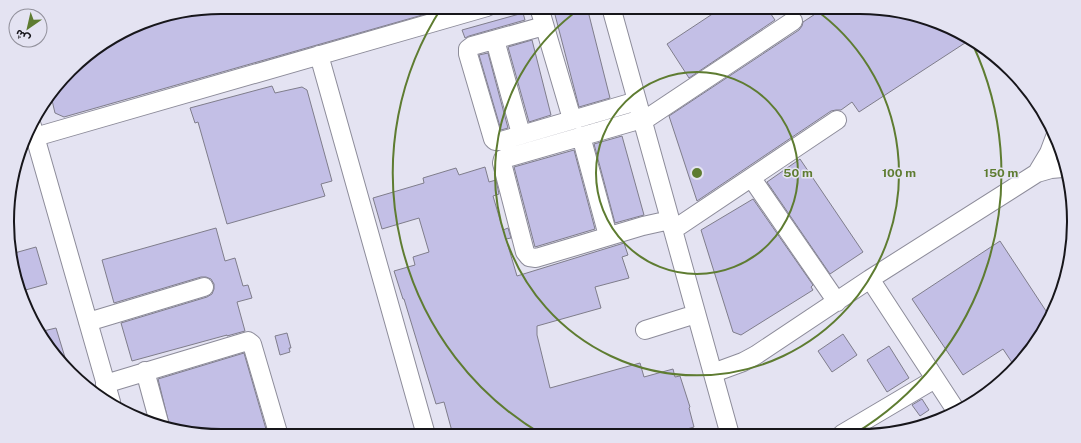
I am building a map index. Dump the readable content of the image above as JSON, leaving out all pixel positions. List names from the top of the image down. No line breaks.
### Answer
{"north":"bottom left","rings":["50 m","100 m","150 m"]}
